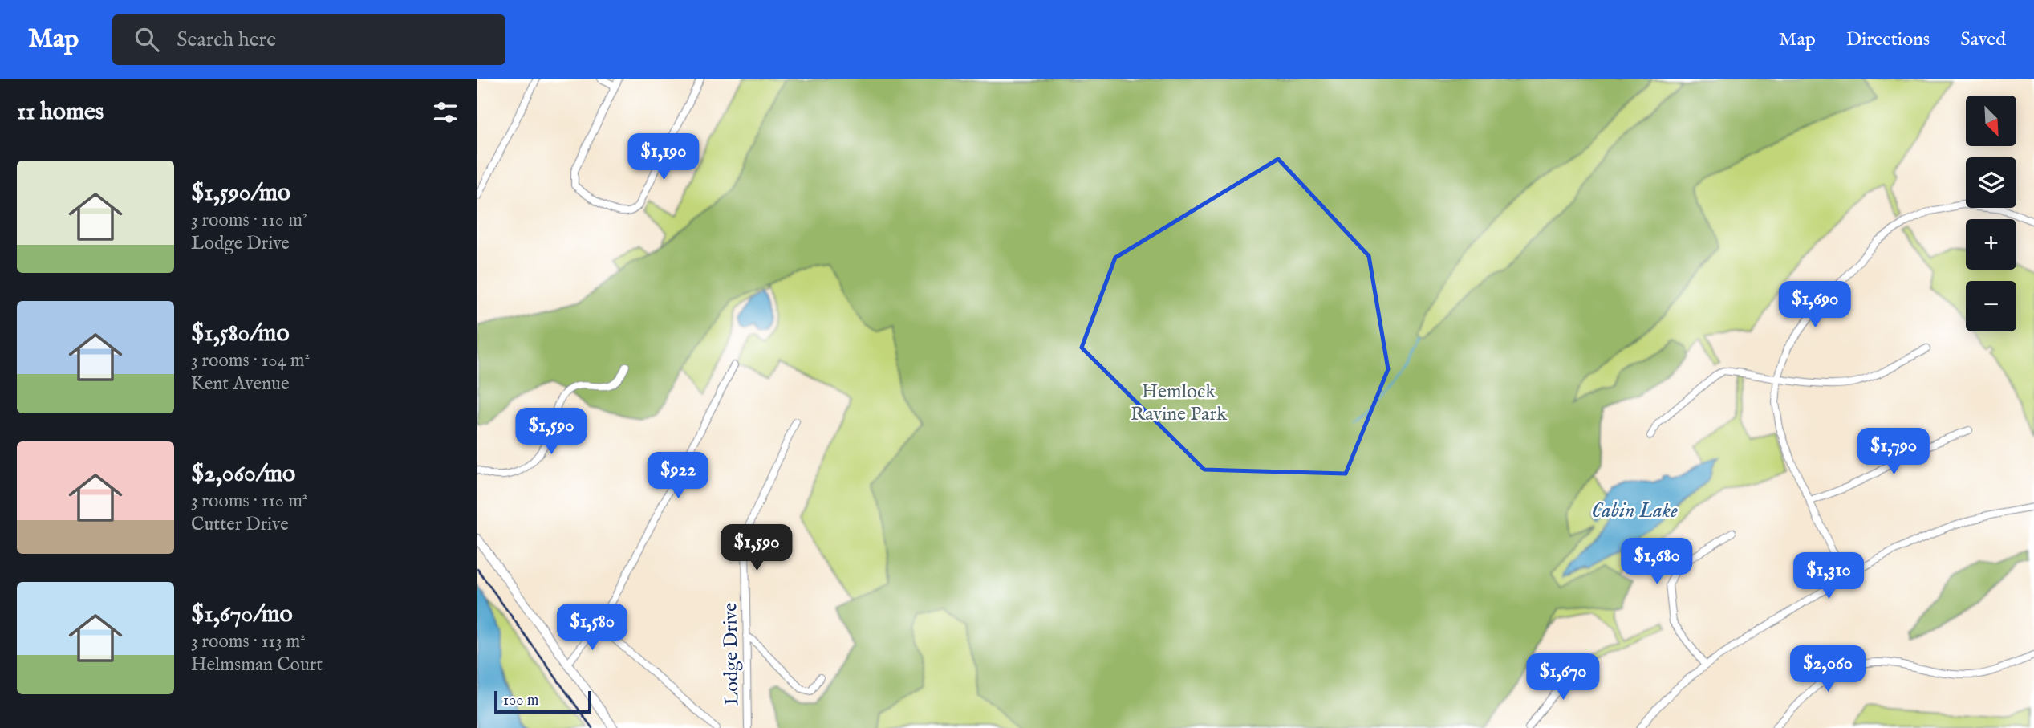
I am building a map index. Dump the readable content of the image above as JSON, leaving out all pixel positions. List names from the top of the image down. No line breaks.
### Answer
{"streets":{"street":["Lodge Drive"]},"water":["Cabin Lake"],"parks":["Hemlock Ravine Park"],"scale_bar":"100 m","north":"bottom right","page":{"header":"Map","search":"Search here","nav":["Map","Directions","Saved"],"heading":"11 homes","map_buttons":["+","−"],"price":["$1,190","$1,690","$1,590","$1,790","$922","$1,590","$1,680","$1,310","$1,580","$2,060","$1,670"],"list":[{"name":"$1,590/mo","note":"3 rooms · 110 m² · Lodge Drive"},{"name":"$1,580/mo","note":"3 rooms · 104 m² · Kent Avenue"},{"name":"$2,060/mo","note":"3 rooms · 110 m² · Cutter Drive"},{"name":"$1,670/mo","note":"3 rooms · 113 m² · Helmsman Court"}],"scale":"100 m"}}
